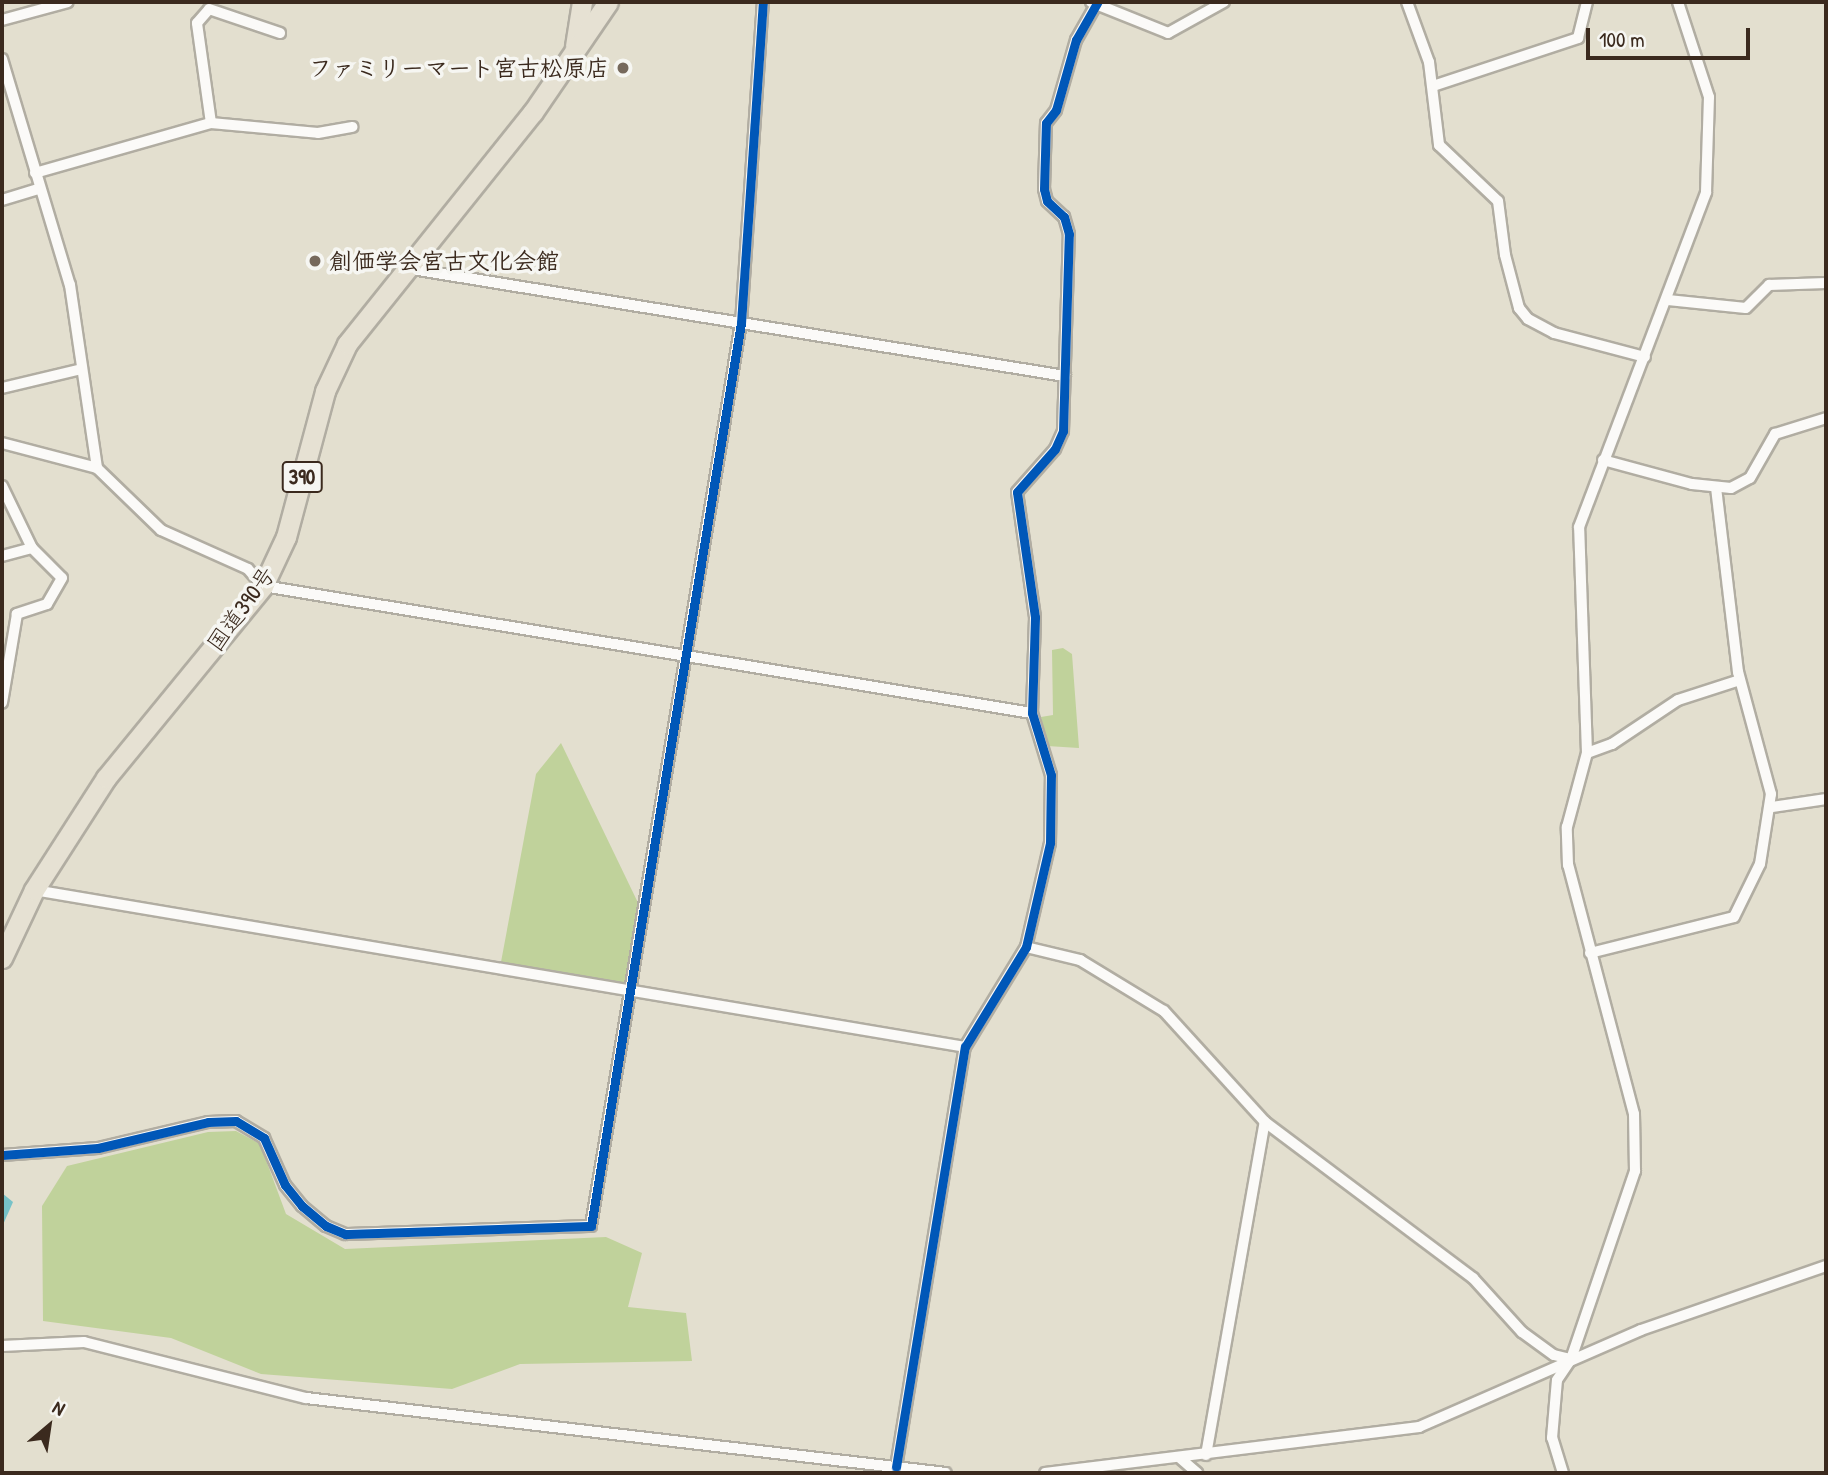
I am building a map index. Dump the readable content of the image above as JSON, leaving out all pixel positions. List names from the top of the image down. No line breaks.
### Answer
{"streets":{"highway":["390","国道390号"]},"places":["ファミリーマート宮古松原店","創価学会宮古文化会館"],"scale_bar":"100 m","north":"top right"}
